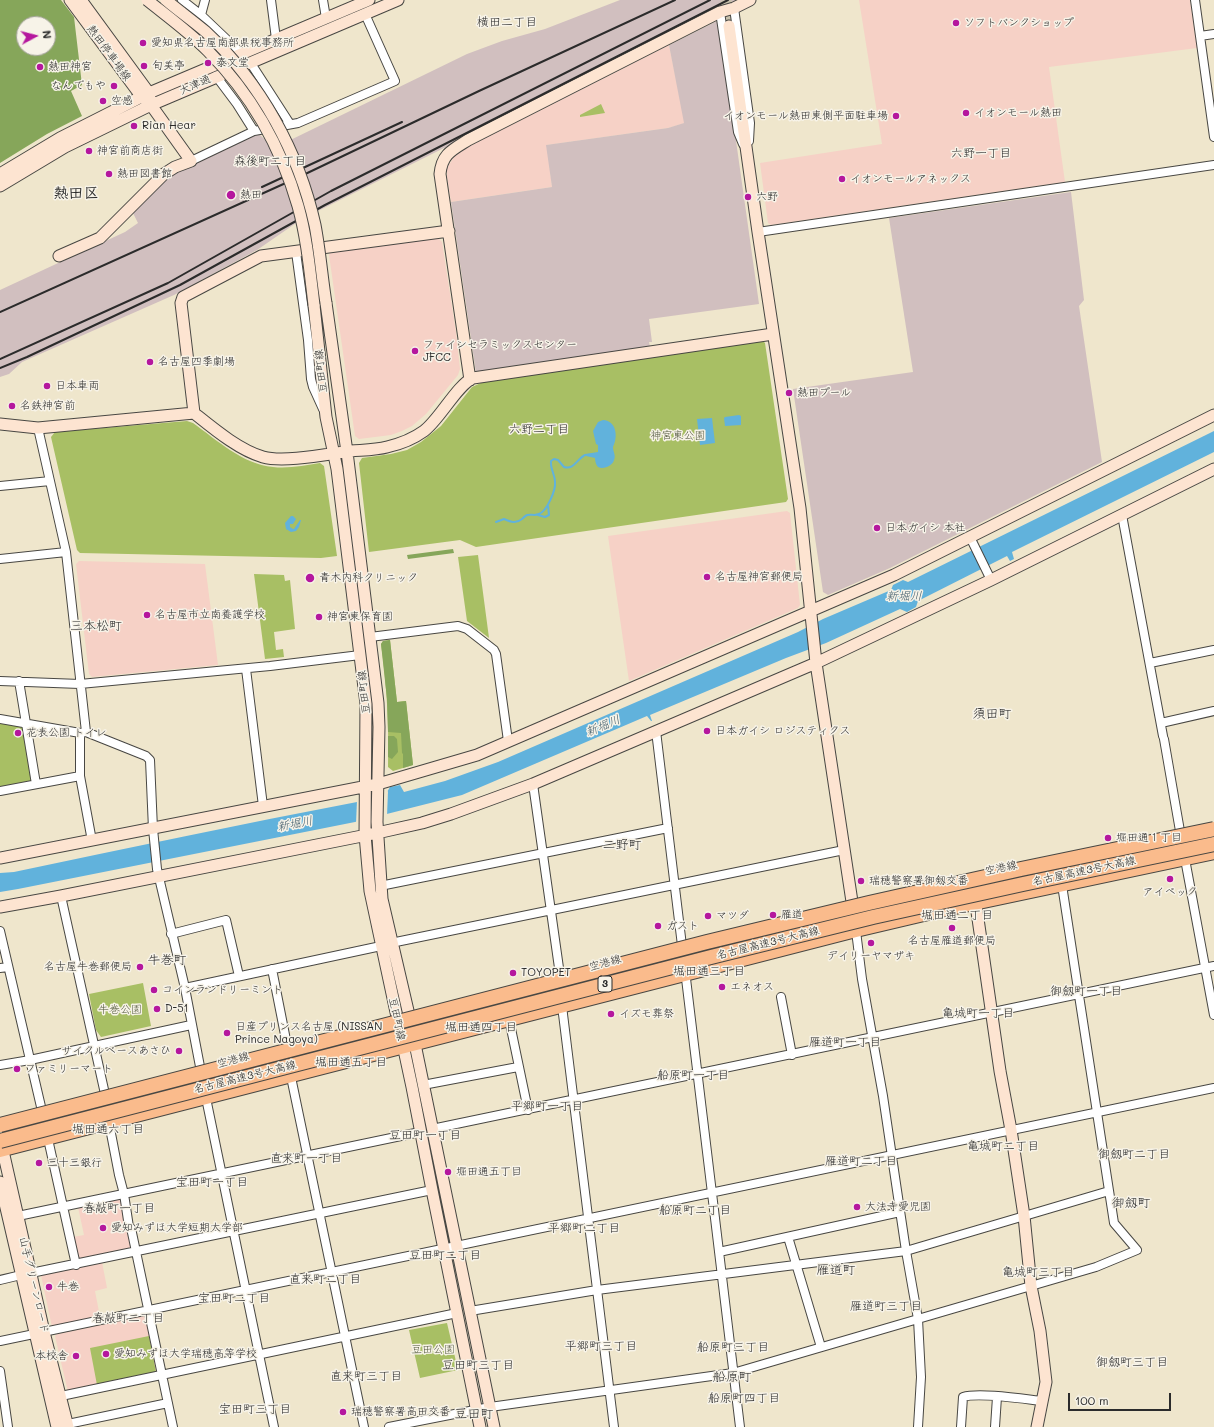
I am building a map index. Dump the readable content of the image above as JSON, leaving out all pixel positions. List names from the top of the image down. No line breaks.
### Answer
{"streets":{"highway":["名古屋高速3号大高線","3"],"main road":["空港線"],"street":["熱田停車場線","大津通","豆田町線","山手グリーンロード"]},"crossings":[["熱田停車場線","大津通"],["豆田町線","空港線"],["名古屋高速3号大高線","山手グリーンロード"]],"districts":["横田二丁目","六野一丁目","森後町二丁目","熱田区","六野二丁目","三本松町","須田町","二野町","堀田通二丁目","牛巻町","堀田通三丁目","御劔町一丁目","亀城町一丁目","堀田通四丁目","雁道町一丁目","堀田通五丁目","船原町一丁目","平郷町一丁目","堀田通六丁目","豆田町一丁目","亀城町二丁目","御劔町二丁目","直来町一丁目","雁道町二丁目","宝田町一丁目","御劔町","春敲町一丁目","船原町二丁目","平郷町二丁目","豆田町二丁目","雁道町","亀城町三丁目","直来町二丁目","宝田町二丁目","雁道町三丁目","春敲町二丁目","平郷町三丁目","船原町三丁目","御劔町三丁目","豆田町三丁目","直来町三丁目","船原町","船原町四丁目","宝田町三丁目","豆田町"],"water":["新堀川"],"parks":["神宮東公園","牛巻公園","豆田公園"],"places":["ソフトバンクショップ","愛知県名古屋南部県税事務所","泰文堂","旬美亭","熱田神宮","なんでもや","空感","イオンモール熱田","イオンモール熱田東側平面駐車場","Rian Hear","神宮前商店街","熱田図書館","イオンモールアネックス","熱田","六野","ファインセラミックスセンター JFCC","名古屋四季劇場","日本車両","熱田プール","名鉄神宮前","日本ガイシ 本社","名古屋神宮郵便局","青木内科クリニック","名古屋市立南養護学校","神宮東保育園","日本ガイシ ロジスティクス","花表公園 トイレ","堀田通１丁目","アイペック","瑞穂警察署御剱交番","雁道","マツダ","ガスト","名古屋雁道郵便局","デイリーヤマザキ","名古屋牛巻郵便局","TOYOPET","エネオス","コインランドリーミント","D-51","イズモ葬祭","日産プリンス名古屋 (NISSAN Prince Nagoya)","サイクルベースあさひ","ファミリーマート","三十三銀行","堀田通五丁目","大法寺愛児園","愛知みずほ大学短期大学部","牛巻","愛知みずほ大学瑞穂高等学校","本校舎","瑞穂警察署高田交番"],"scale_bar":"100 m","north":"right"}
